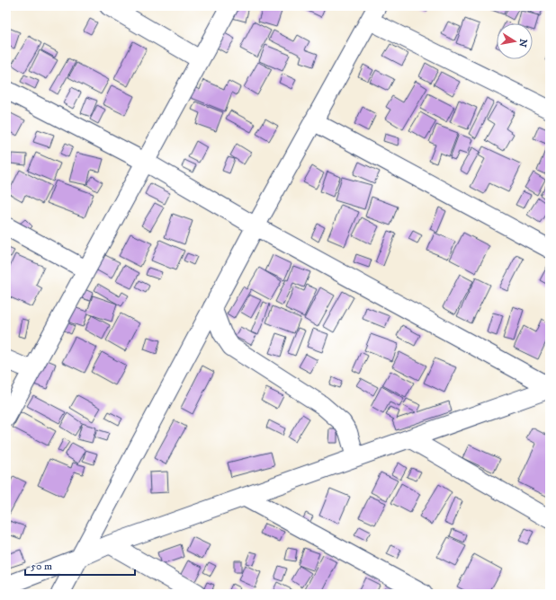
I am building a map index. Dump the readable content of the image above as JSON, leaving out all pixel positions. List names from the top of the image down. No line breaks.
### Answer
{"scale_bar":"50 m","north":"right"}
